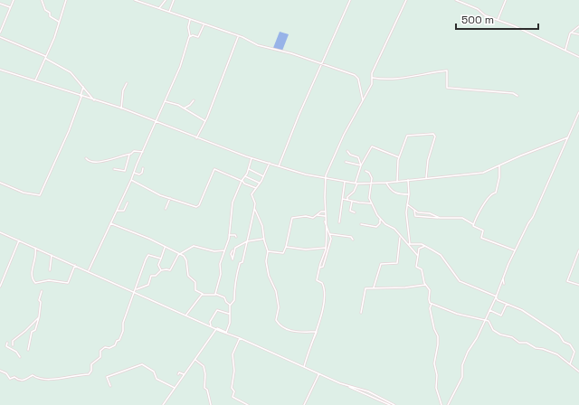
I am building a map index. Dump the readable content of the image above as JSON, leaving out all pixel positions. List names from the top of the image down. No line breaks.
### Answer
{"scale_bar":"500 m"}
